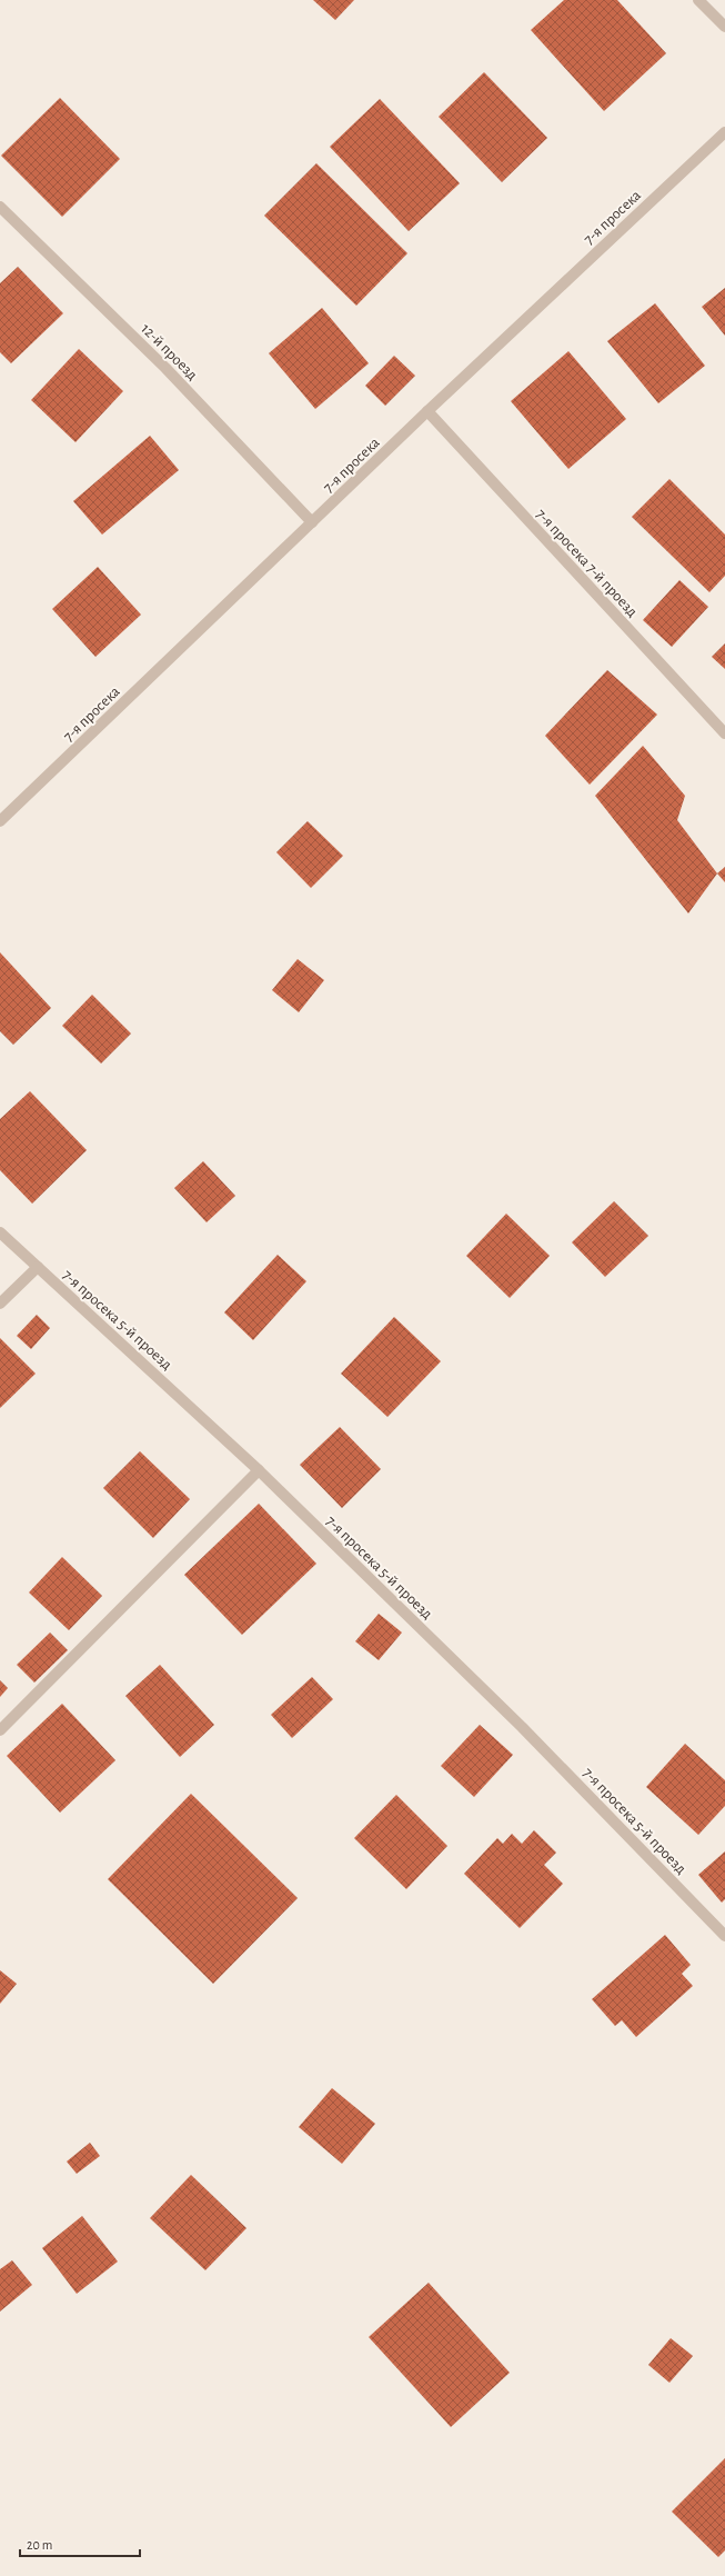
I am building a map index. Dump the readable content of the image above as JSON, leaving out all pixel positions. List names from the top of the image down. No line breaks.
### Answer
{"streets":{"street":["7-я просека","12-й проезд","7-я просека 7-й проезд","7-я просека 5-й проезд"]},"crossings":[["7-я просека","12-й проезд"],["7-я просека","7-я просека 7-й проезд"]],"scale_bar":"20 m"}
